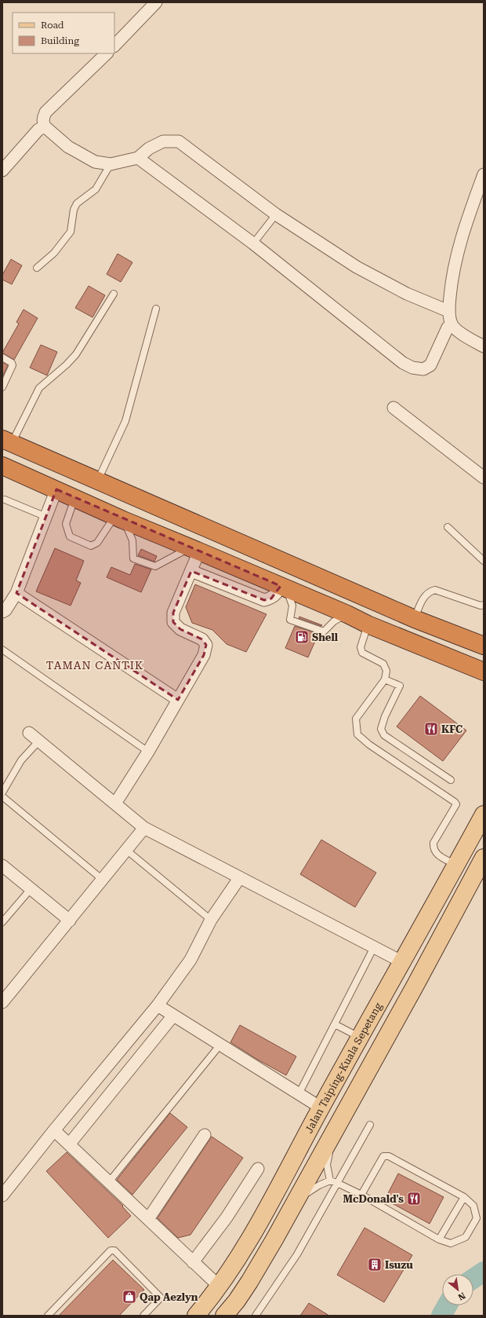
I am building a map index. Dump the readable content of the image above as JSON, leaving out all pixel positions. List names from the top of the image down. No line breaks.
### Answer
{"streets":{"main road":["Jalan Taiping-Kuala Sepetang"]},"districts":["TAMAN CANTIK"],"places":{"fuel station":["Shell"],"restaurant":["KFC","McDonald's"],"building":["Isuzu"],"shop":["Qap Aezlyn"]},"legend":["Road","Building"],"north":"bottom right"}
